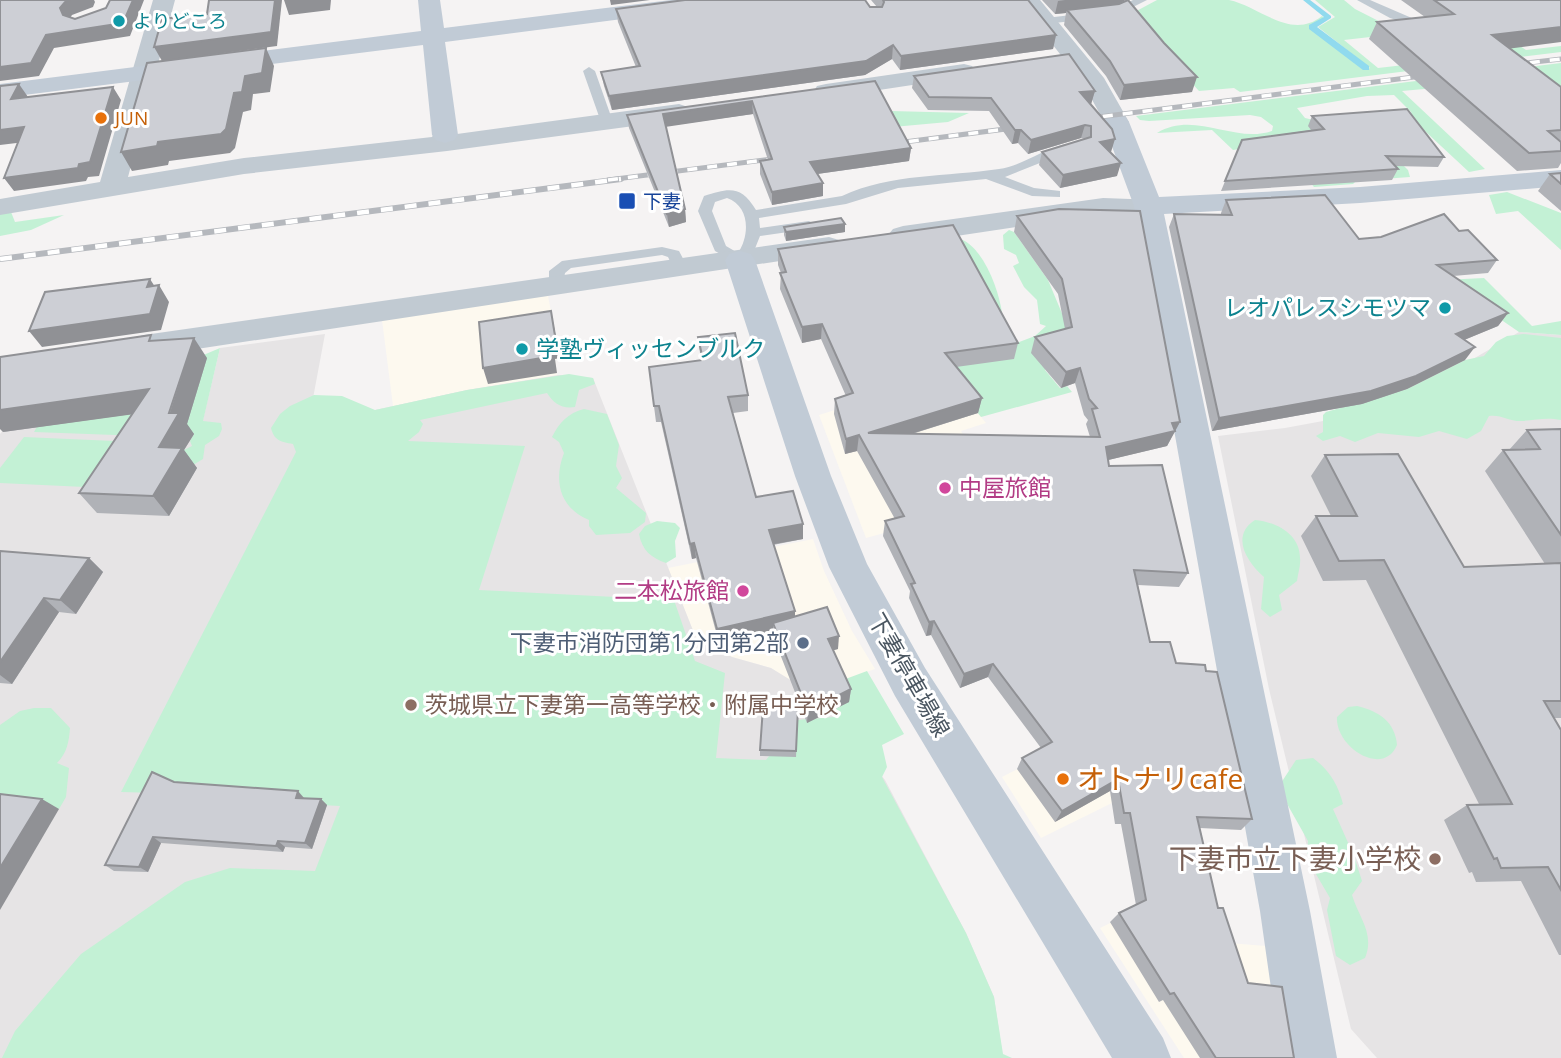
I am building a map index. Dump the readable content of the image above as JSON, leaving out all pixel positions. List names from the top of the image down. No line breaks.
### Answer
{"streets":{"street":["下妻停車場線"]},"places":{"other":["よりどころ","JUN","レオパレスシモツマ","学塾ヴィッセンブルク","中屋旅館","二本松旅館","下妻市消防団第1分団第2部","茨城県立下妻第一高等学校・附属中学校","オトナリcafe","下妻市立下妻小学校"],"transit":["下妻"]}}
